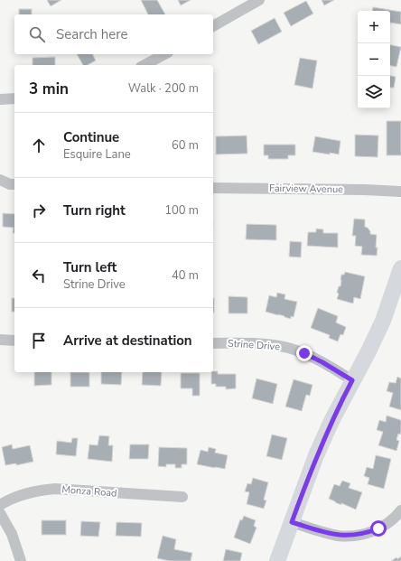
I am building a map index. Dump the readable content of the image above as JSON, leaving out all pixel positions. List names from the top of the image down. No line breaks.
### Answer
{"streets":{"street":["Fairview Avenue","Strine Drive","Monza Road"]},"page":{"map_buttons":["+","−"],"search":"Search here","heading":["3 min","Walk · 200 m"],"list":[["Continue","Esquire Lane","60 m"],["Turn right","100 m"],["Turn left","Strine Drive","40 m"],"Arrive at destination"]}}
